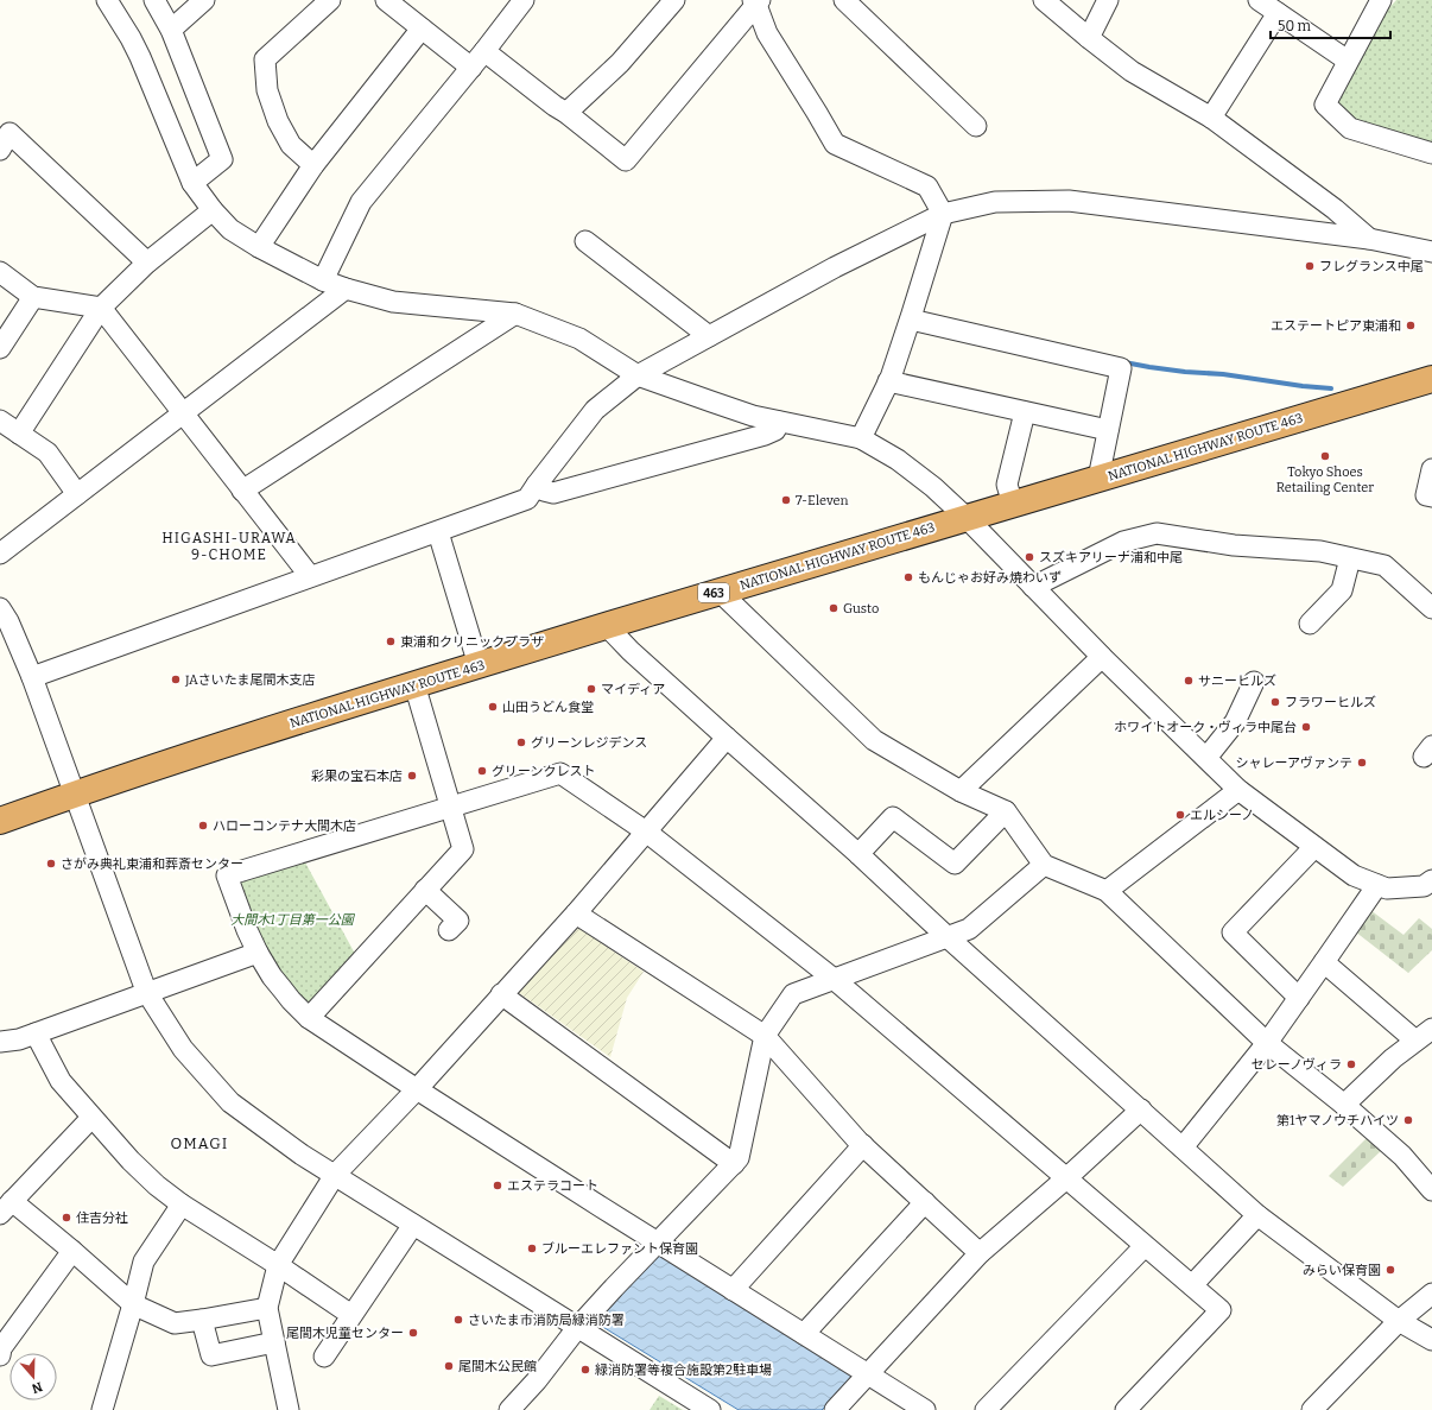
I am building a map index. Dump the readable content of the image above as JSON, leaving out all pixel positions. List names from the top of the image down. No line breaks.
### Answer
{"streets":{"highway":["NATIONAL HIGHWAY ROUTE 463","463"]},"districts":["HIGASHI-URAWA 9-CHOME","OMAGI"],"parks":["大間木1丁目第一公園"],"places":["フレグランス中尾","エステートピア東浦和","Tokyo Shoes Retailing Center","7-Eleven","スズキアリーナ浦和中尾","もんじゃお好み焼わいず","Gusto","東浦和クリニックプラザ","JAさいたま尾間木支店","サニーヒルズ","マイディア","フラワーヒルズ","山田うどん食堂","ホワイトオーク・ヴィラ中尾台","グリーンレジデンス","シャレーアヴァンテ","グリーンクレスト","彩果の宝石本店","エルシーノ","ハローコンテナ大間木店","さがみ典礼東浦和葬斎センター","セレーノヴィラ","第1ヤマノウチハイツ","エステラコート","住吉分社","ブルーエレファント保育園","みらい保育園","さいたま市消防局緑消防署","尾間木児童センター","尾間木公民館","緑消防署等複合施設第2駐車場"],"scale_bar":"50 m","north":"bottom"}
